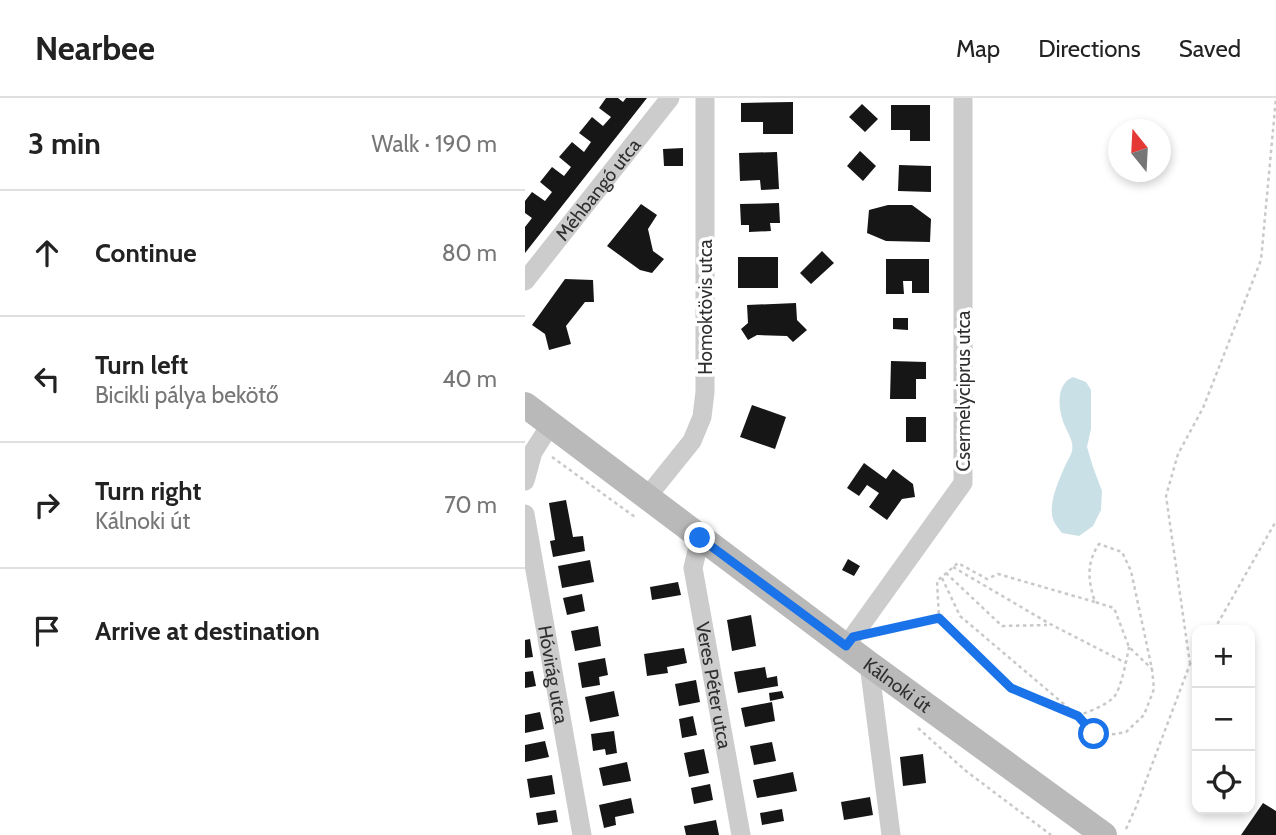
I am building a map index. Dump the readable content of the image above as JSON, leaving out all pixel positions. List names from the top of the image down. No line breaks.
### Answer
{"streets":{"street":["Méhbangó utca","Homoktövis utca","Csermelyciprus utca","Hóvirág utca","Kálnoki út","Veres Péter utca"]},"crossings":[["Homoktövis utca","Kálnoki út"],["Csermelyciprus utca","Kálnoki út"],["Kálnoki út","Veres Péter utca"]],"north":"top","page":{"header":"Nearbee","nav":["Map","Directions","Saved"],"heading":["3 min","Walk · 190 m"],"list":[["Continue","80 m"],["Turn left","Bicikli pálya bekötő","40 m"],["Turn right","Kálnoki út","70 m"],"Arrive at destination"],"map_buttons":["+","−"]}}
